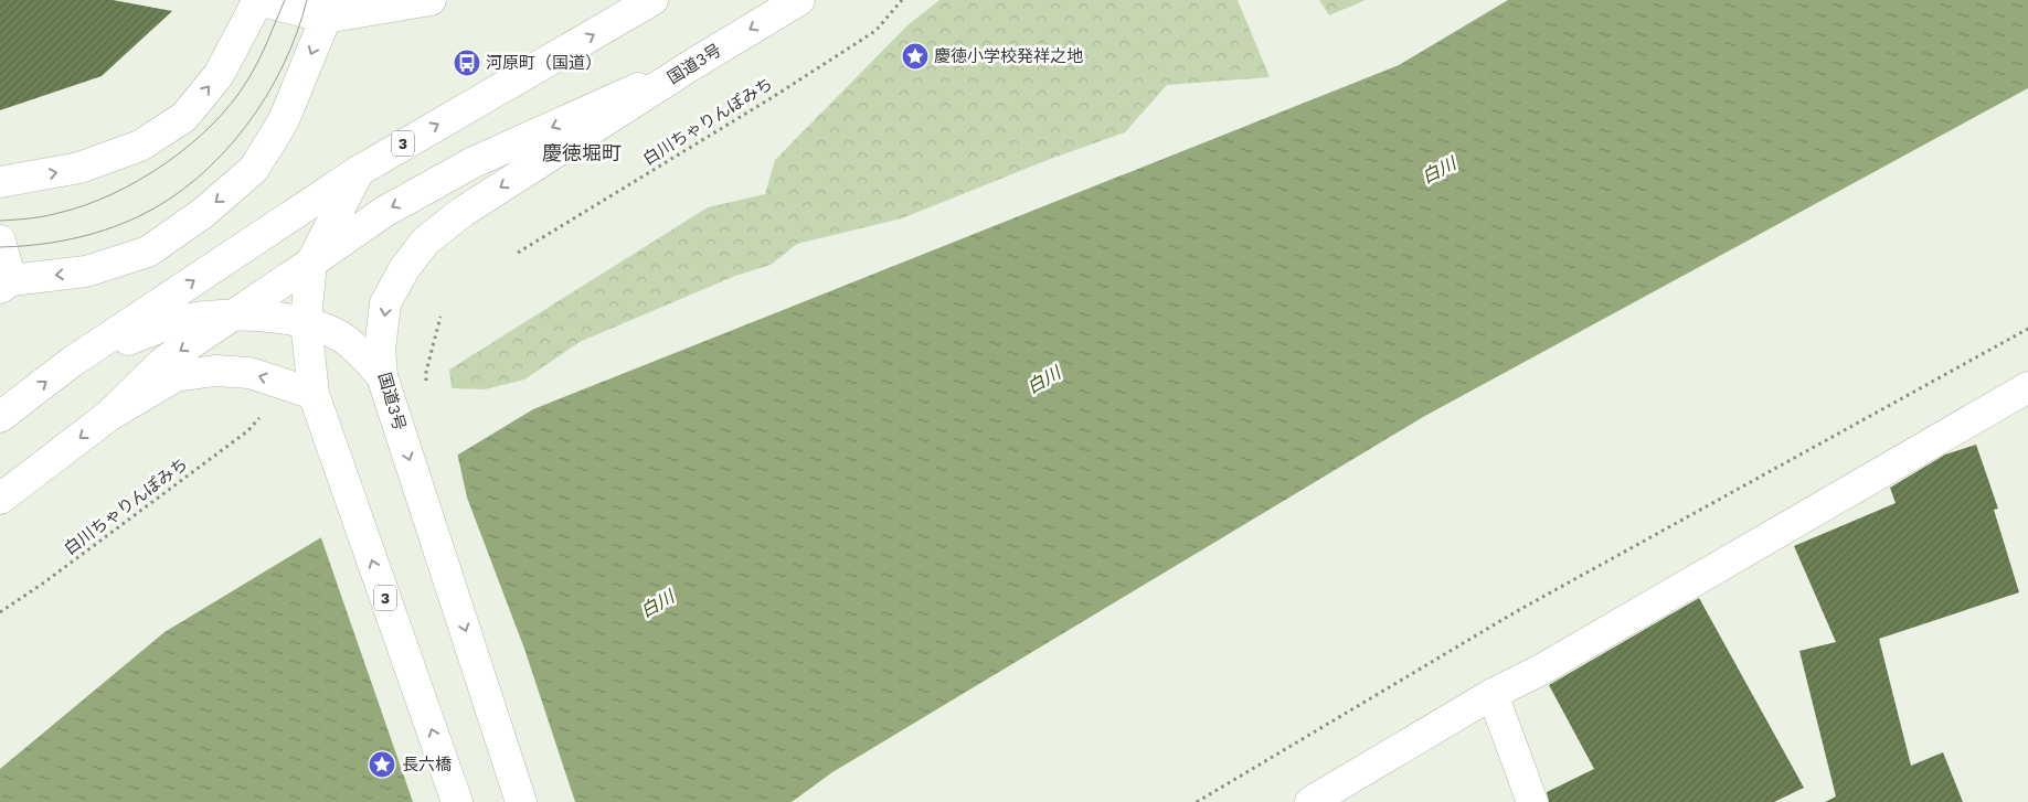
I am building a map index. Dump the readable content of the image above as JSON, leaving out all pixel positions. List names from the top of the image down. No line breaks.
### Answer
{"streets":{"main road":["国道3号","3"],"path":["白川ちゃりんぽみち"]},"one_way":["国道3号"],"districts":["慶徳堀町"],"water":["白川"],"places":{"place":["慶徳小学校発祥之地","長六橋"],"bus stop":["河原町（国道）"]}}
